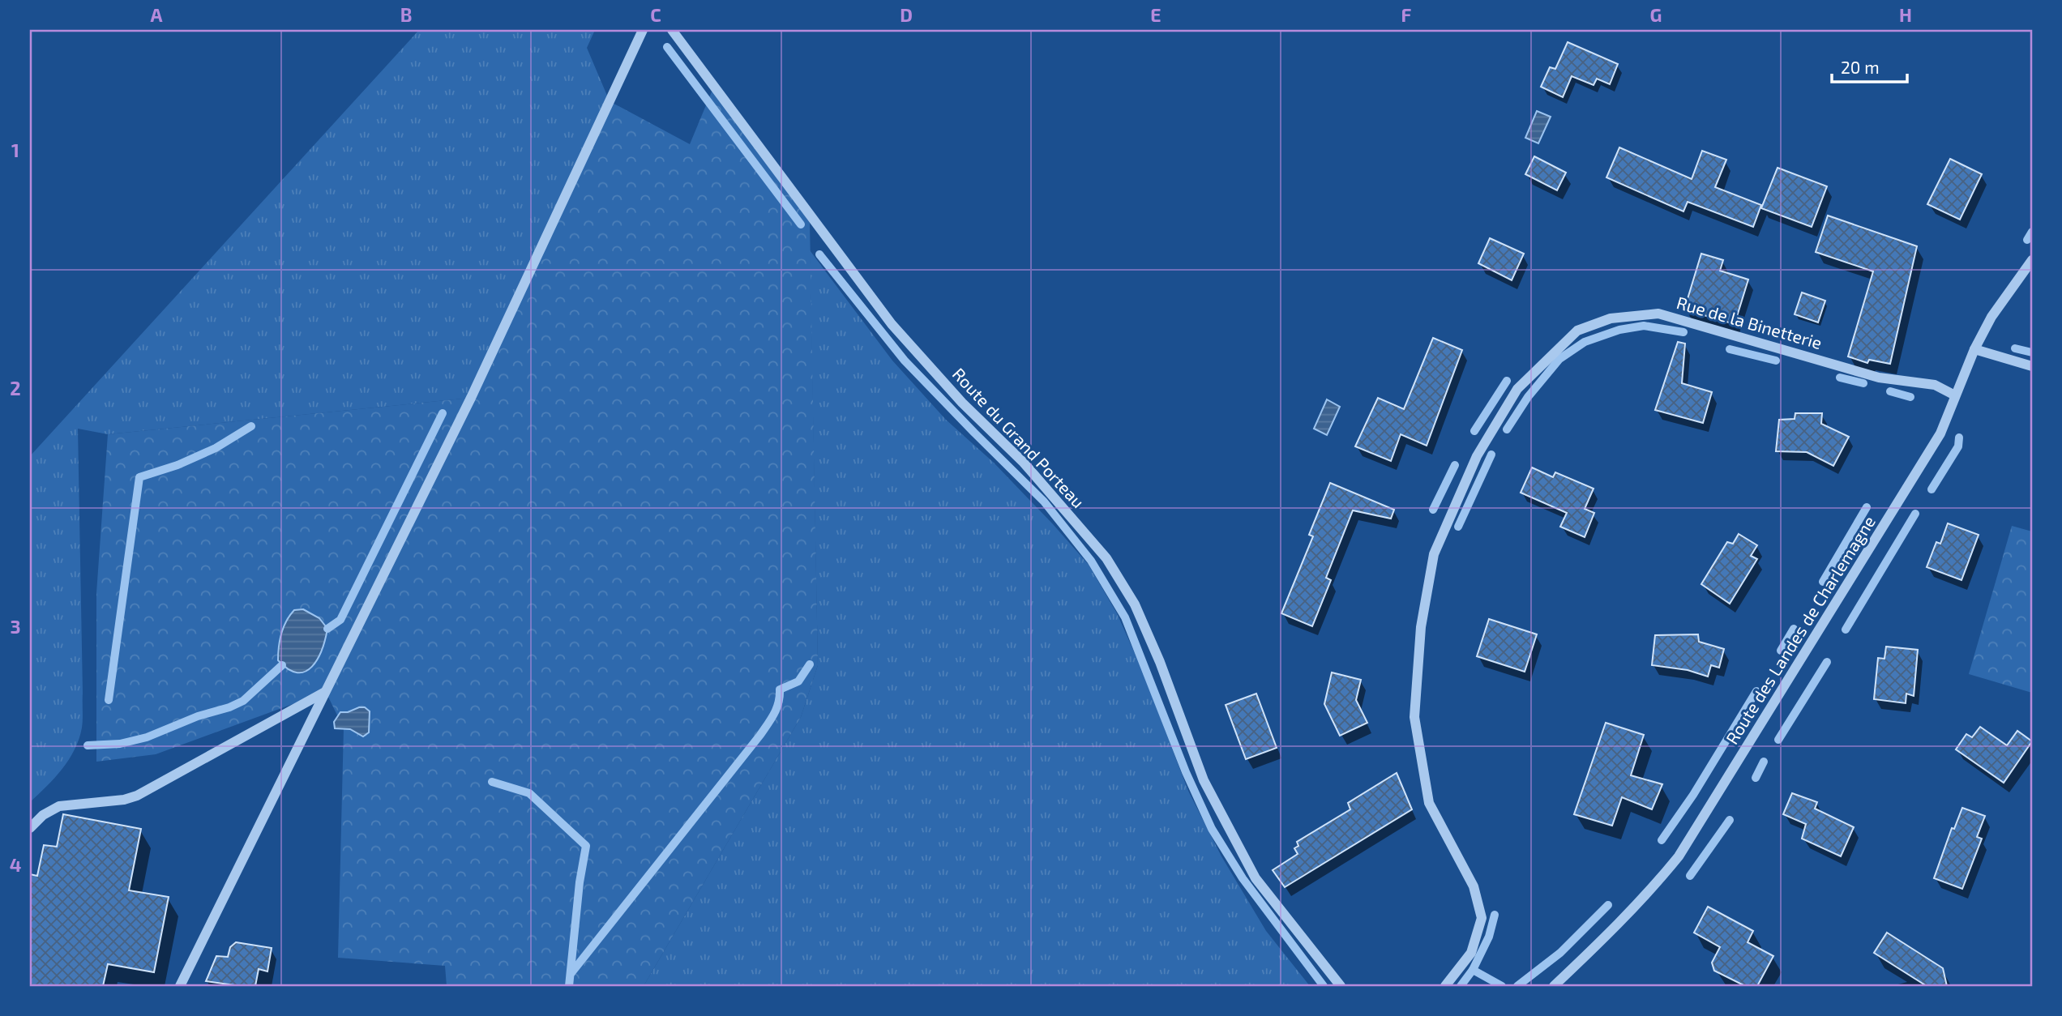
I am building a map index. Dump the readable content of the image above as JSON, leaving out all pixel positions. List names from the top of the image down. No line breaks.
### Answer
{"streets":{"street":["Rue de la Binetterie","Route du Grand Porteau","Route des Landes de Charlemagne"]},"crossings":[["Rue de la Binetterie","Route des Landes de Charlemagne"]],"scale_bar":"20 m","grid":{"columns":["A","B","C","D","E","F","G","H"],"rows":["1","2","3","4"]}}
